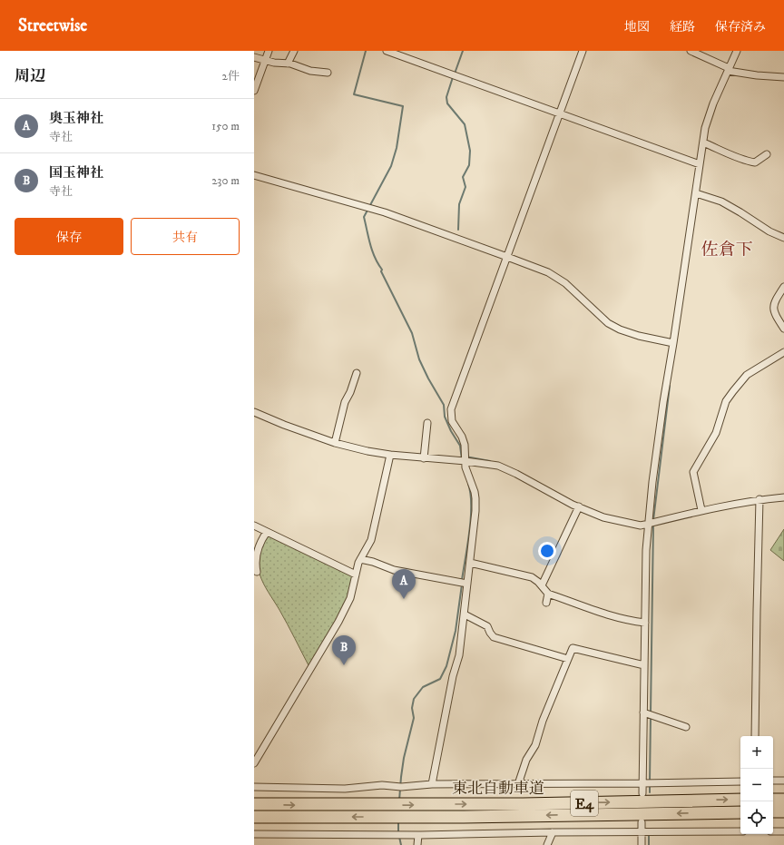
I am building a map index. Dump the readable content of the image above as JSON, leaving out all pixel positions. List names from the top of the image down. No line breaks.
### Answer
{"streets":{"highway":["東北自動車道","E4"]},"districts":["佐倉下"],"page":{"header":"Streetwise","nav":["地図","経路","保存済み"],"heading":["周辺","2件"],"list":[{"mark":"A","name":"奥玉神社","note":"寺社","value":"150 m"},{"mark":"B","name":"国玉神社","note":"寺社","value":"230 m"}],"buttons":["保存","共有"],"pins":["A","B"],"map_buttons":["+","−"]}}
